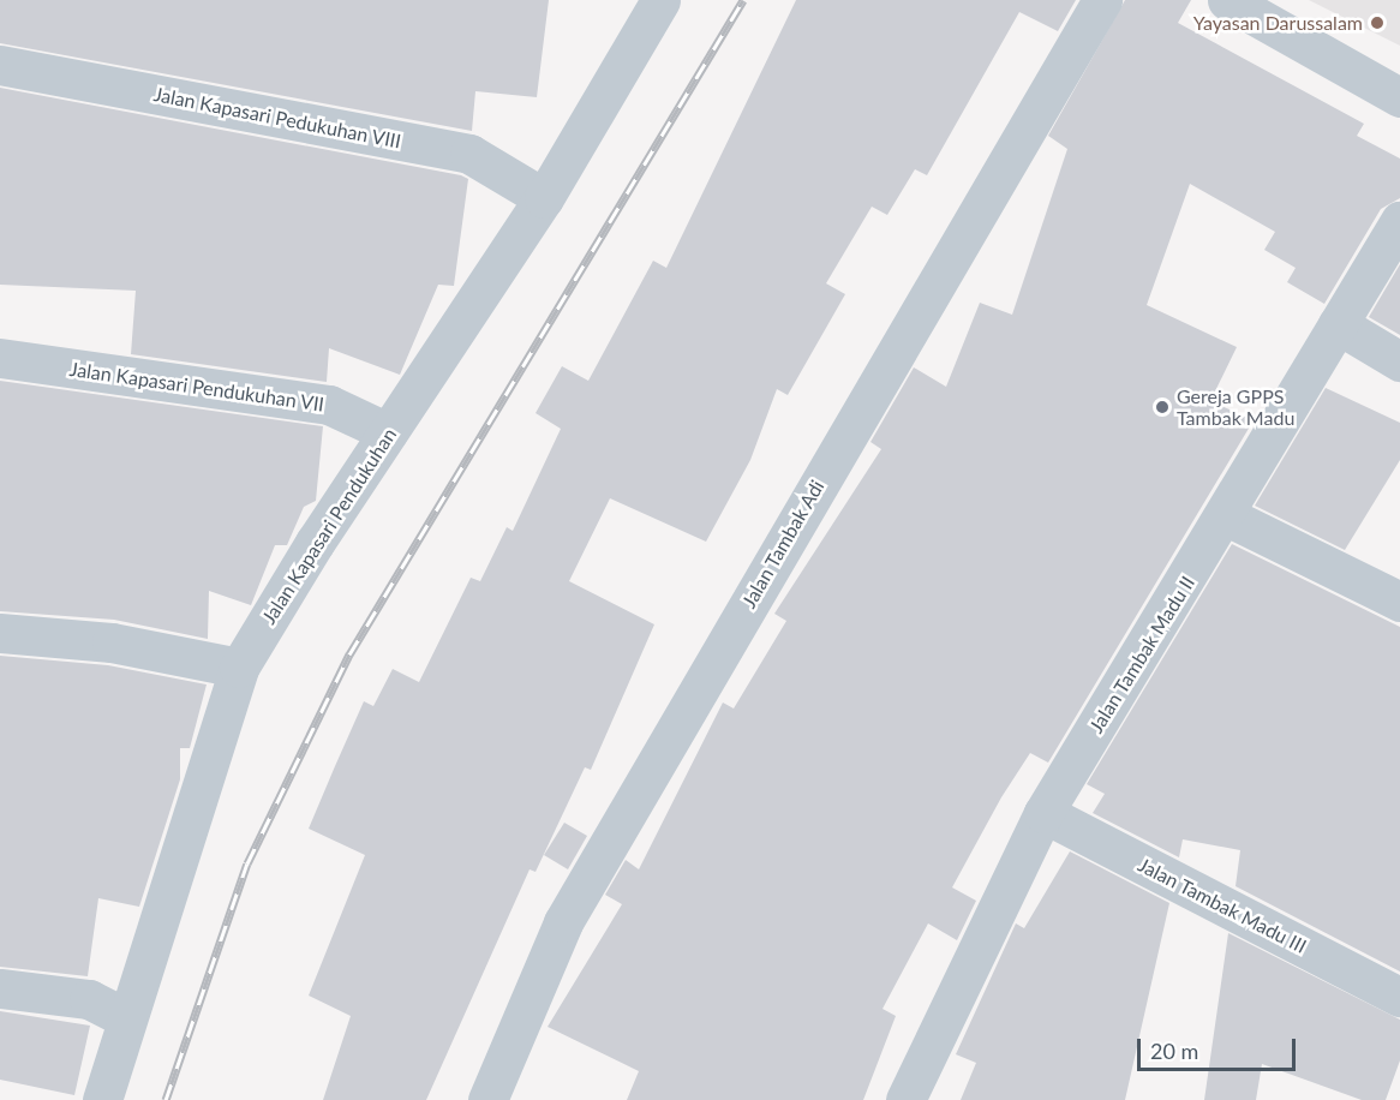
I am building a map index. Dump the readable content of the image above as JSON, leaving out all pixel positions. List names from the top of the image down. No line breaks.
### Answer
{"streets":{"street":["Jalan Kapasari Pedukuhan VIII","Jalan Kapasari Pendukuhan VII","Jalan Kapasari Pendukuhan","Jalan Tambak Adi","Jalan Tambak Madu II","Jalan Tambak Madu III"]},"crossings":[["Jalan Kapasari Pedukuhan VIII","Jalan Kapasari Pendukuhan"],["Jalan Kapasari Pendukuhan VII","Jalan Kapasari Pendukuhan"],["Jalan Tambak Madu II","Jalan Tambak Madu III"]],"places":["Yayasan Darussalam","Gereja GPPS Tambak Madu"],"scale_bar":"20 m"}
